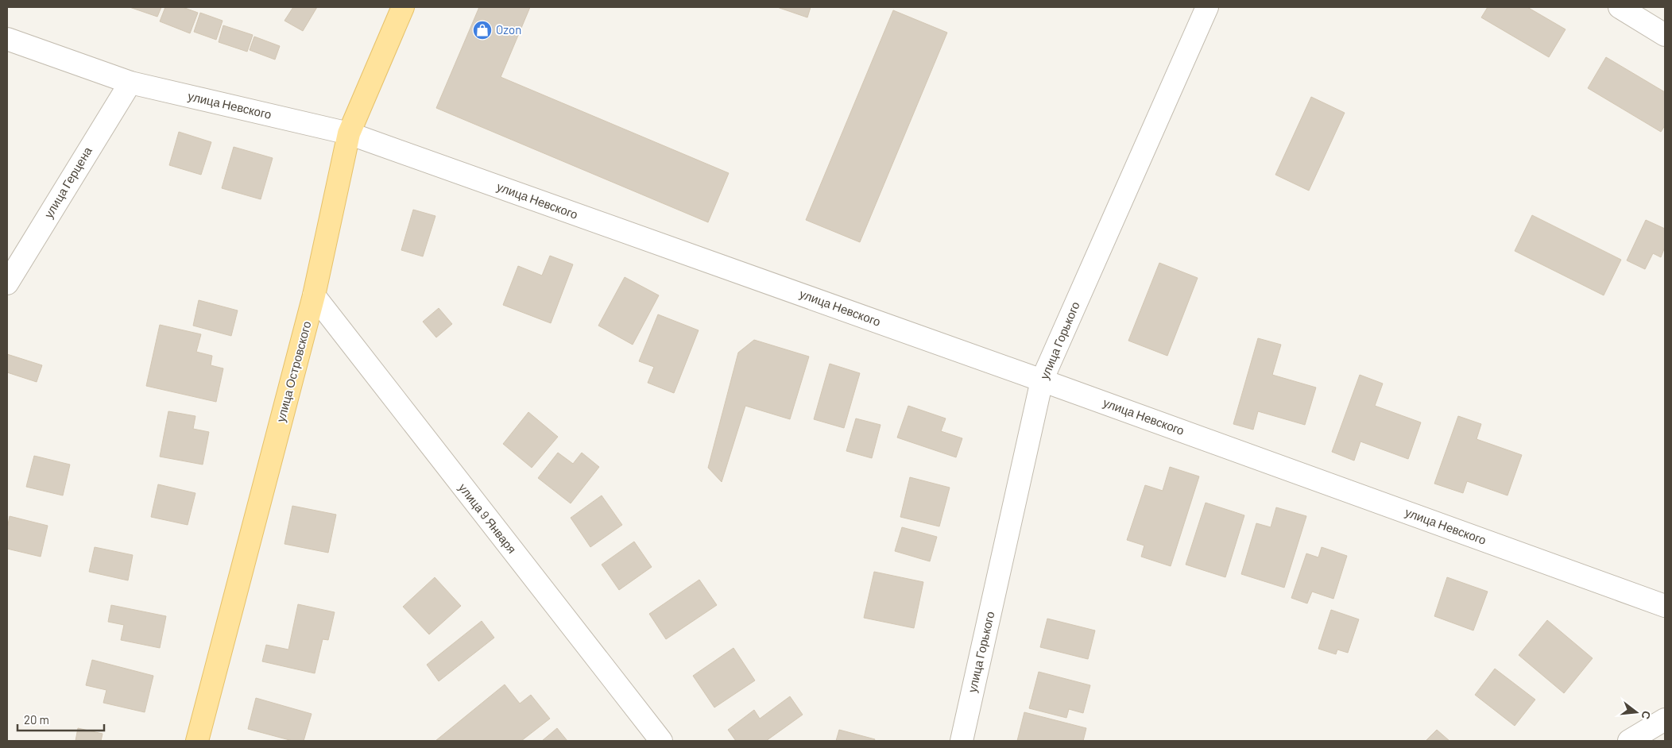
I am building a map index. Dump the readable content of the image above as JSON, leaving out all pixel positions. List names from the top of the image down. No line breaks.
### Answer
{"streets":{"main road":["улица Островского"],"street":["улица Невского","улица Герцена","улица Горького","улица 9 Января"]},"crossings":[["улица Невского","улица Герцена"],["улица Невского","улица Горького"],["улица Невского","улица Островского"],["улица Островского","улица 9 Января"]],"places":{"shop":["Ozon"]},"scale_bar":"20 m","north":"right"}
